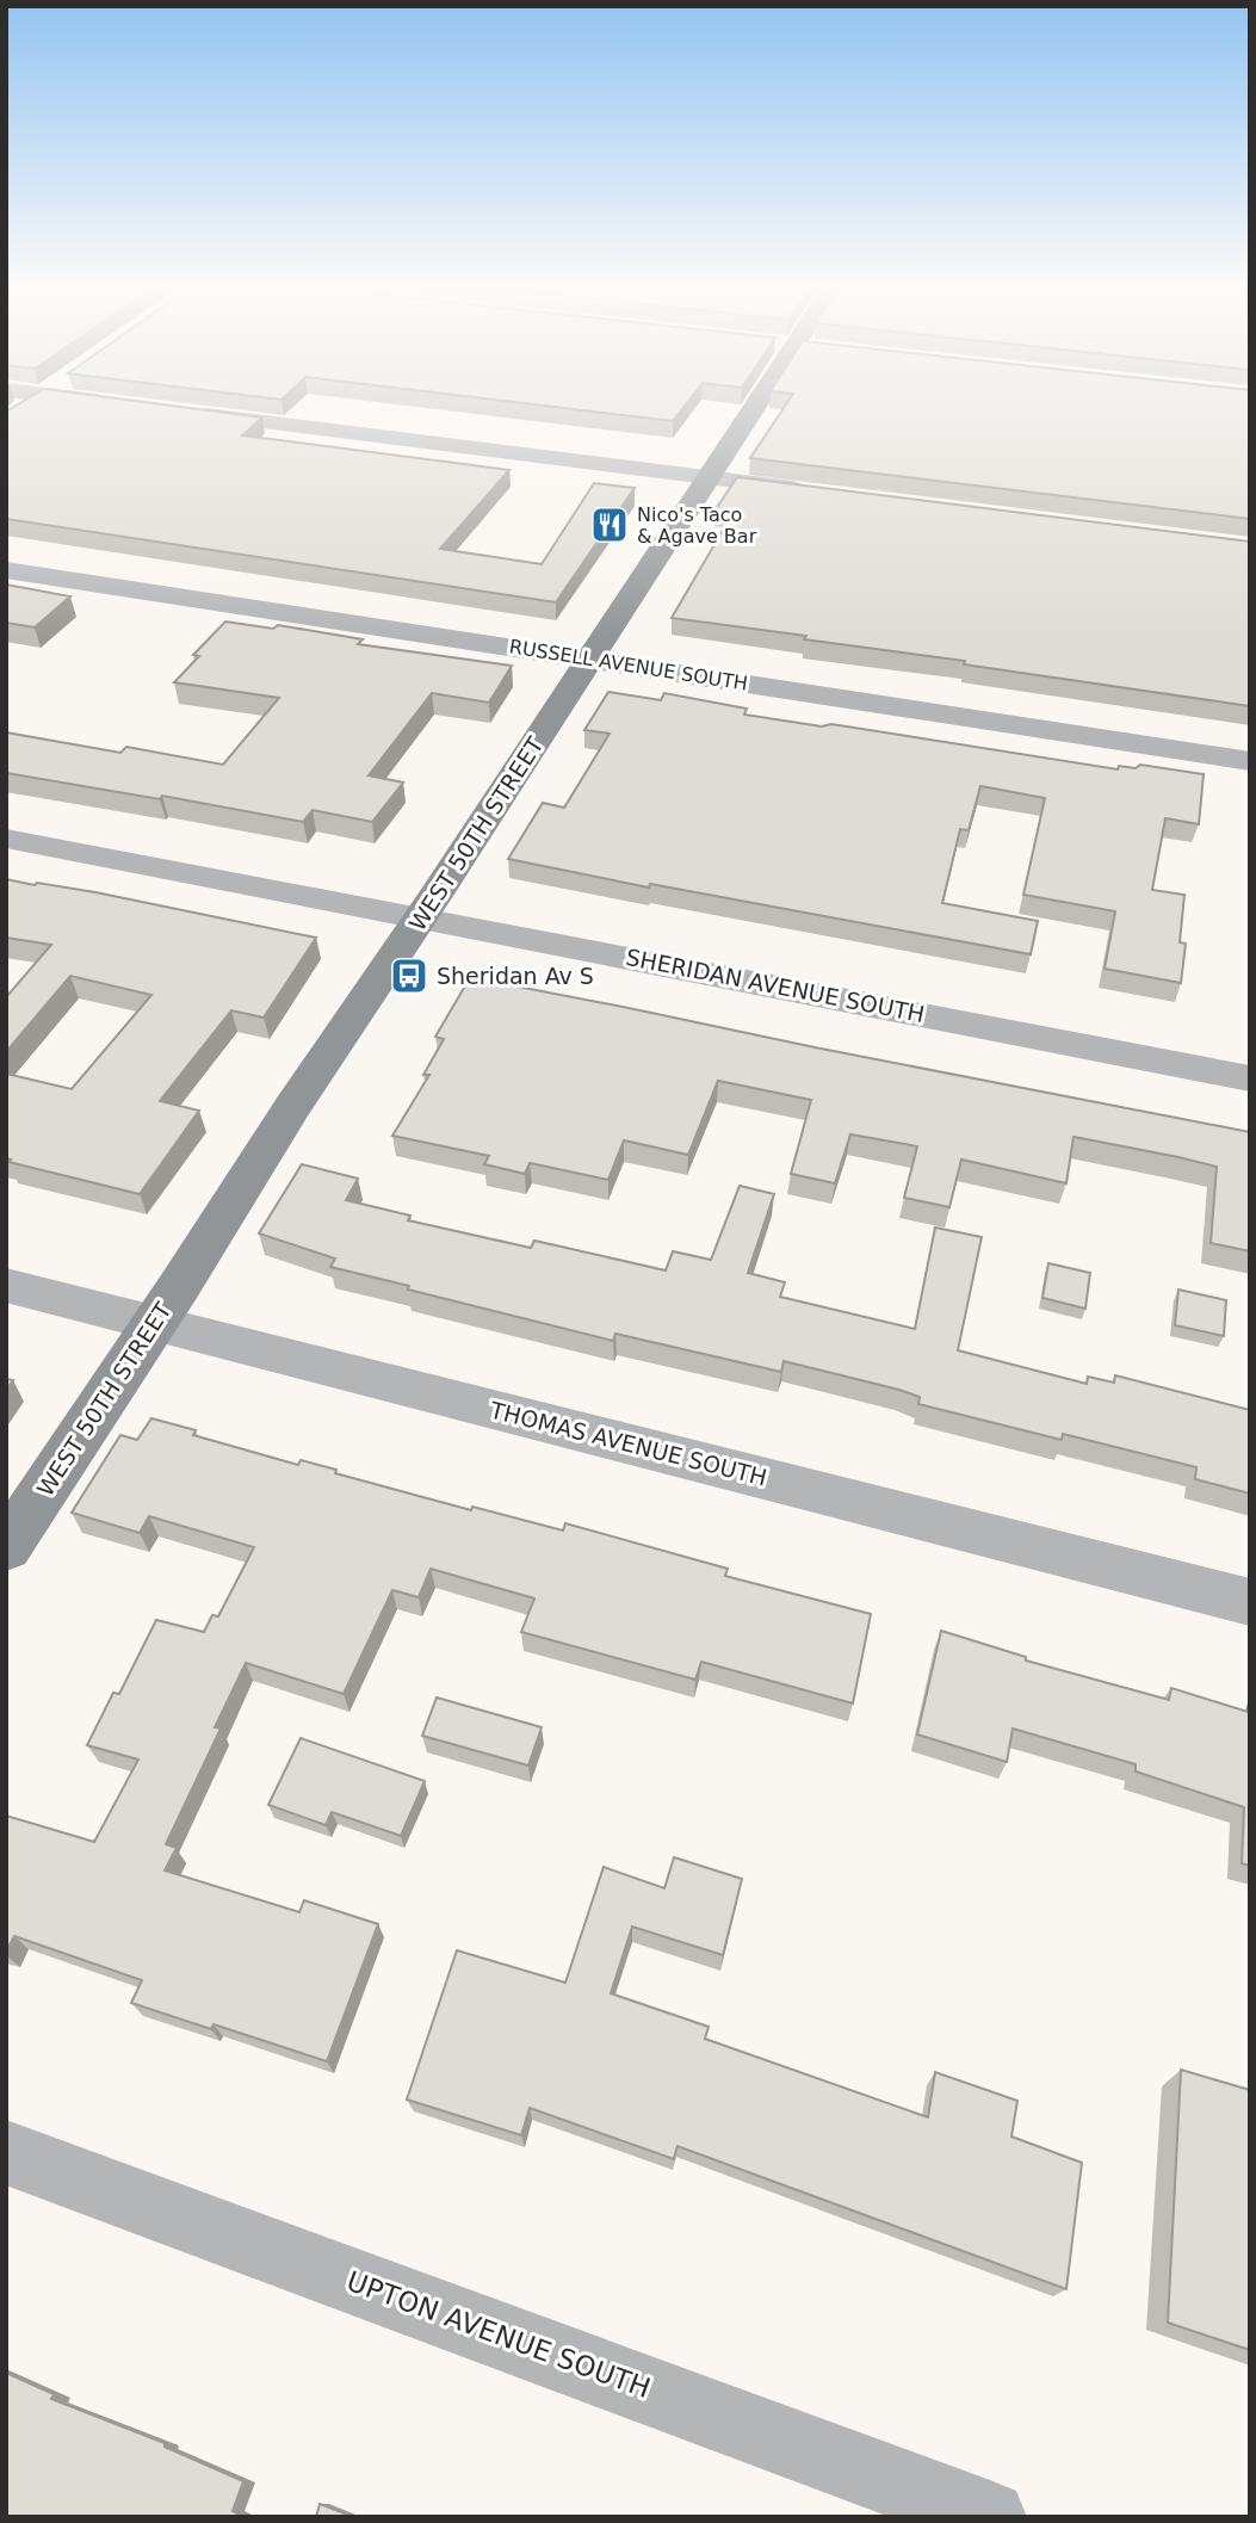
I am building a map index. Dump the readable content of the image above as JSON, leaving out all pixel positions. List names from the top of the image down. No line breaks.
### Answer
{"streets":{"main road":["WEST 50TH STREET"],"street":["RUSSELL AVENUE SOUTH","SHERIDAN AVENUE SOUTH","THOMAS AVENUE SOUTH","UPTON AVENUE SOUTH"]},"crossings":[["RUSSELL AVENUE SOUTH","WEST 50TH STREET"],["WEST 50TH STREET","SHERIDAN AVENUE SOUTH"],["WEST 50TH STREET","THOMAS AVENUE SOUTH"]],"places":{"restaurant":["Nico's Taco & Agave Bar"],"bus stop":["Sheridan Av S"]}}
